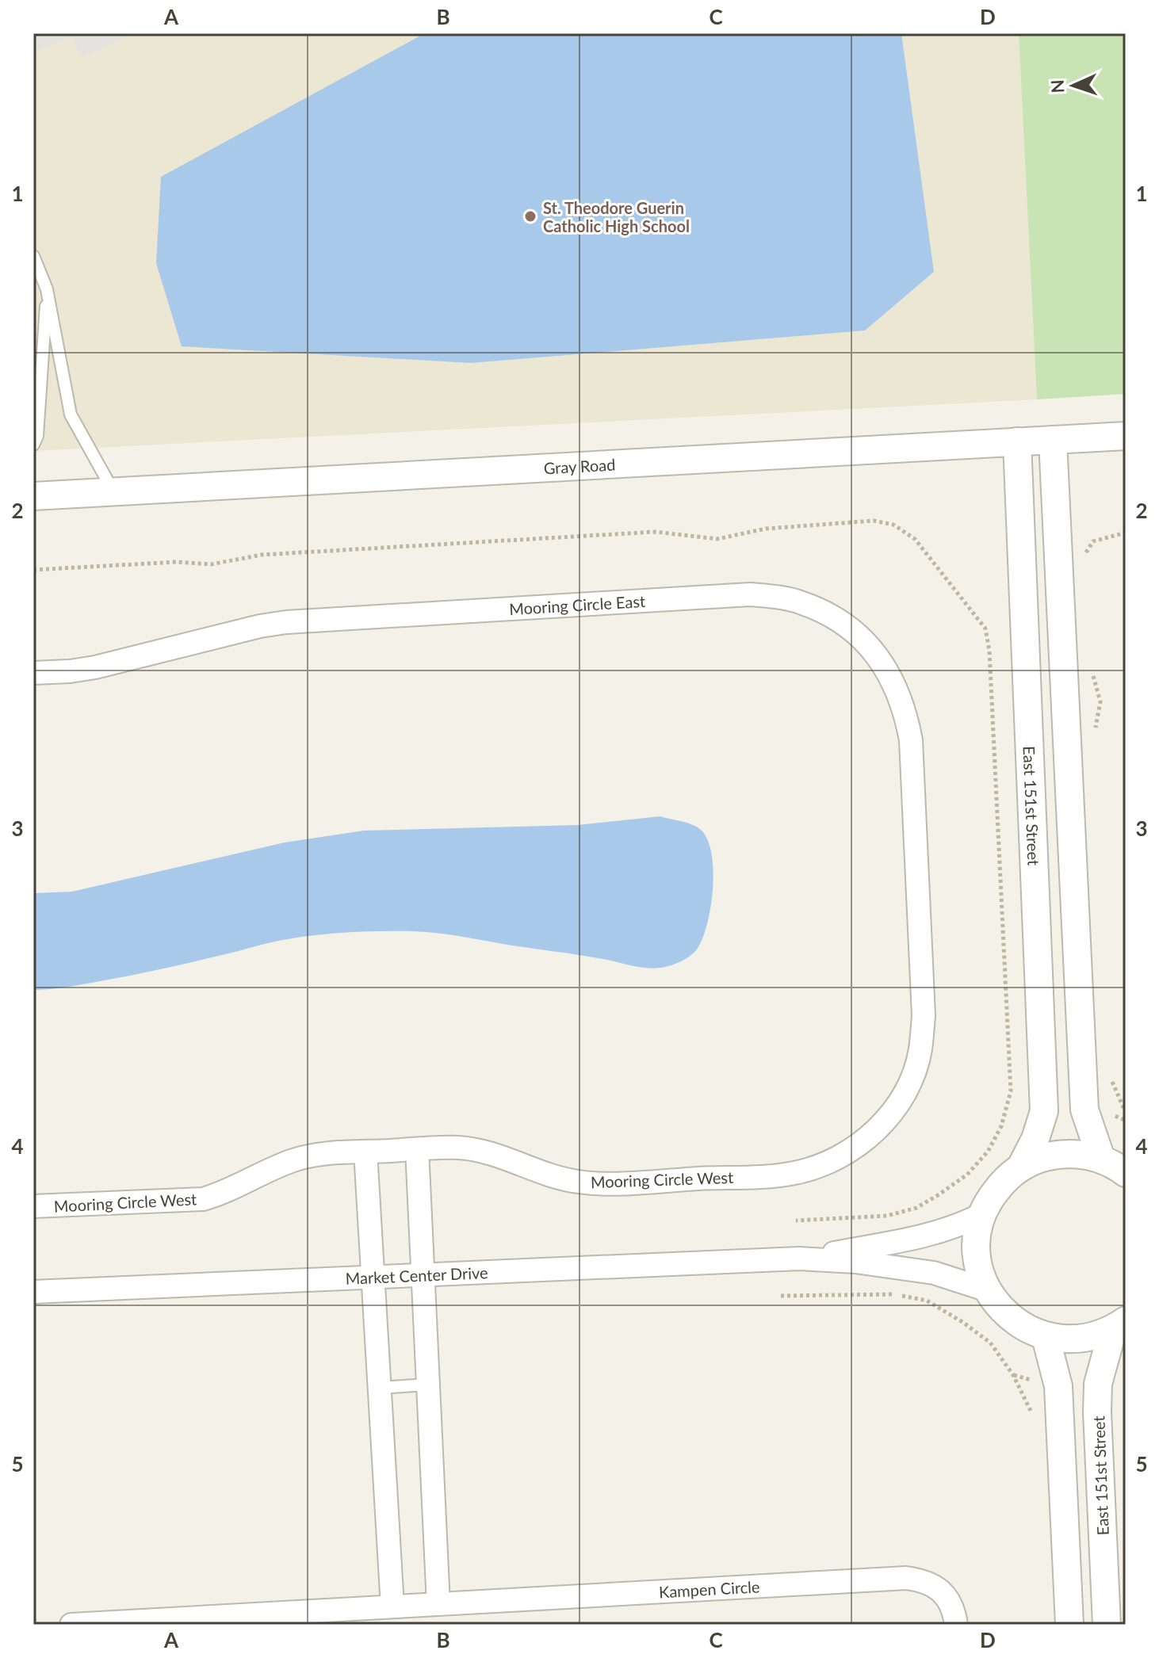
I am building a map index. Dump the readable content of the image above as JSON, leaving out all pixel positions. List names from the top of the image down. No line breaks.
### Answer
{"streets":{"street":["Gray Road","Mooring Circle East","East 151st Street","Mooring Circle West","Market Center Drive","Kampen Circle"]},"crossings":[["Gray Road","East 151st Street"],["Mooring Circle East","Mooring Circle West"]],"places":["St. Theodore Guerin Catholic High School"],"north":"left","grid":{"columns":["A","B","C","D"],"rows":["1","2","3","4","5"]}}
